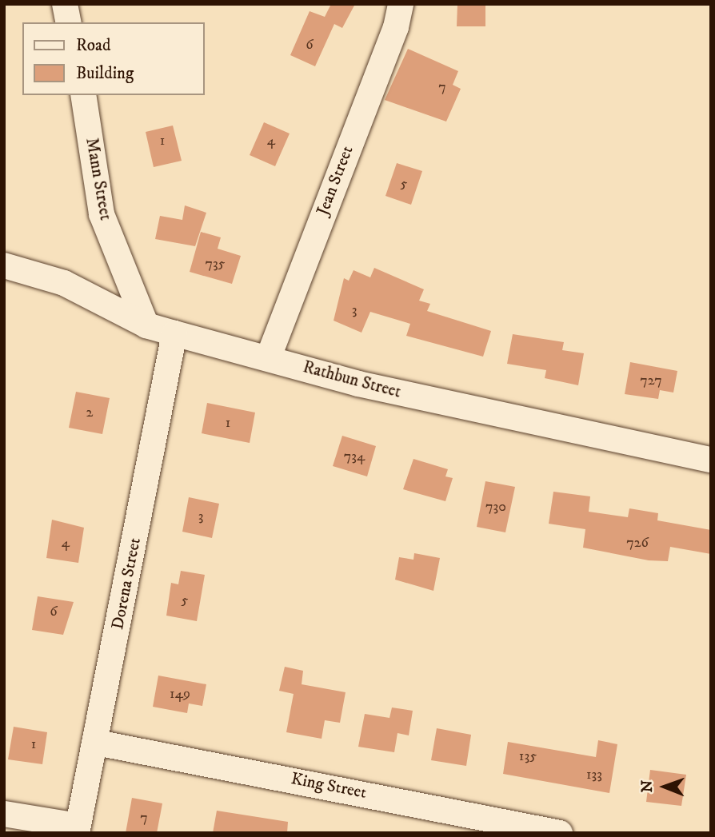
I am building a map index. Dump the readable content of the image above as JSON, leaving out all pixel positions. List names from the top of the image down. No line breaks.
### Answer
{"streets":{"street":["Mann Street","Jean Street","Rathbun Street","Dorena Street","King Street"]},"crossings":[["Mann Street","Rathbun Street"],["Jean Street","Rathbun Street"],["Rathbun Street","Dorena Street"],["Dorena Street","King Street"]],"house_numbers":["6","7","1","4","5","735","3","727","2","1","734","730","3","4","726","5","6","149","1","135","133","7"],"legend":["Road","Building"],"north":"left"}
